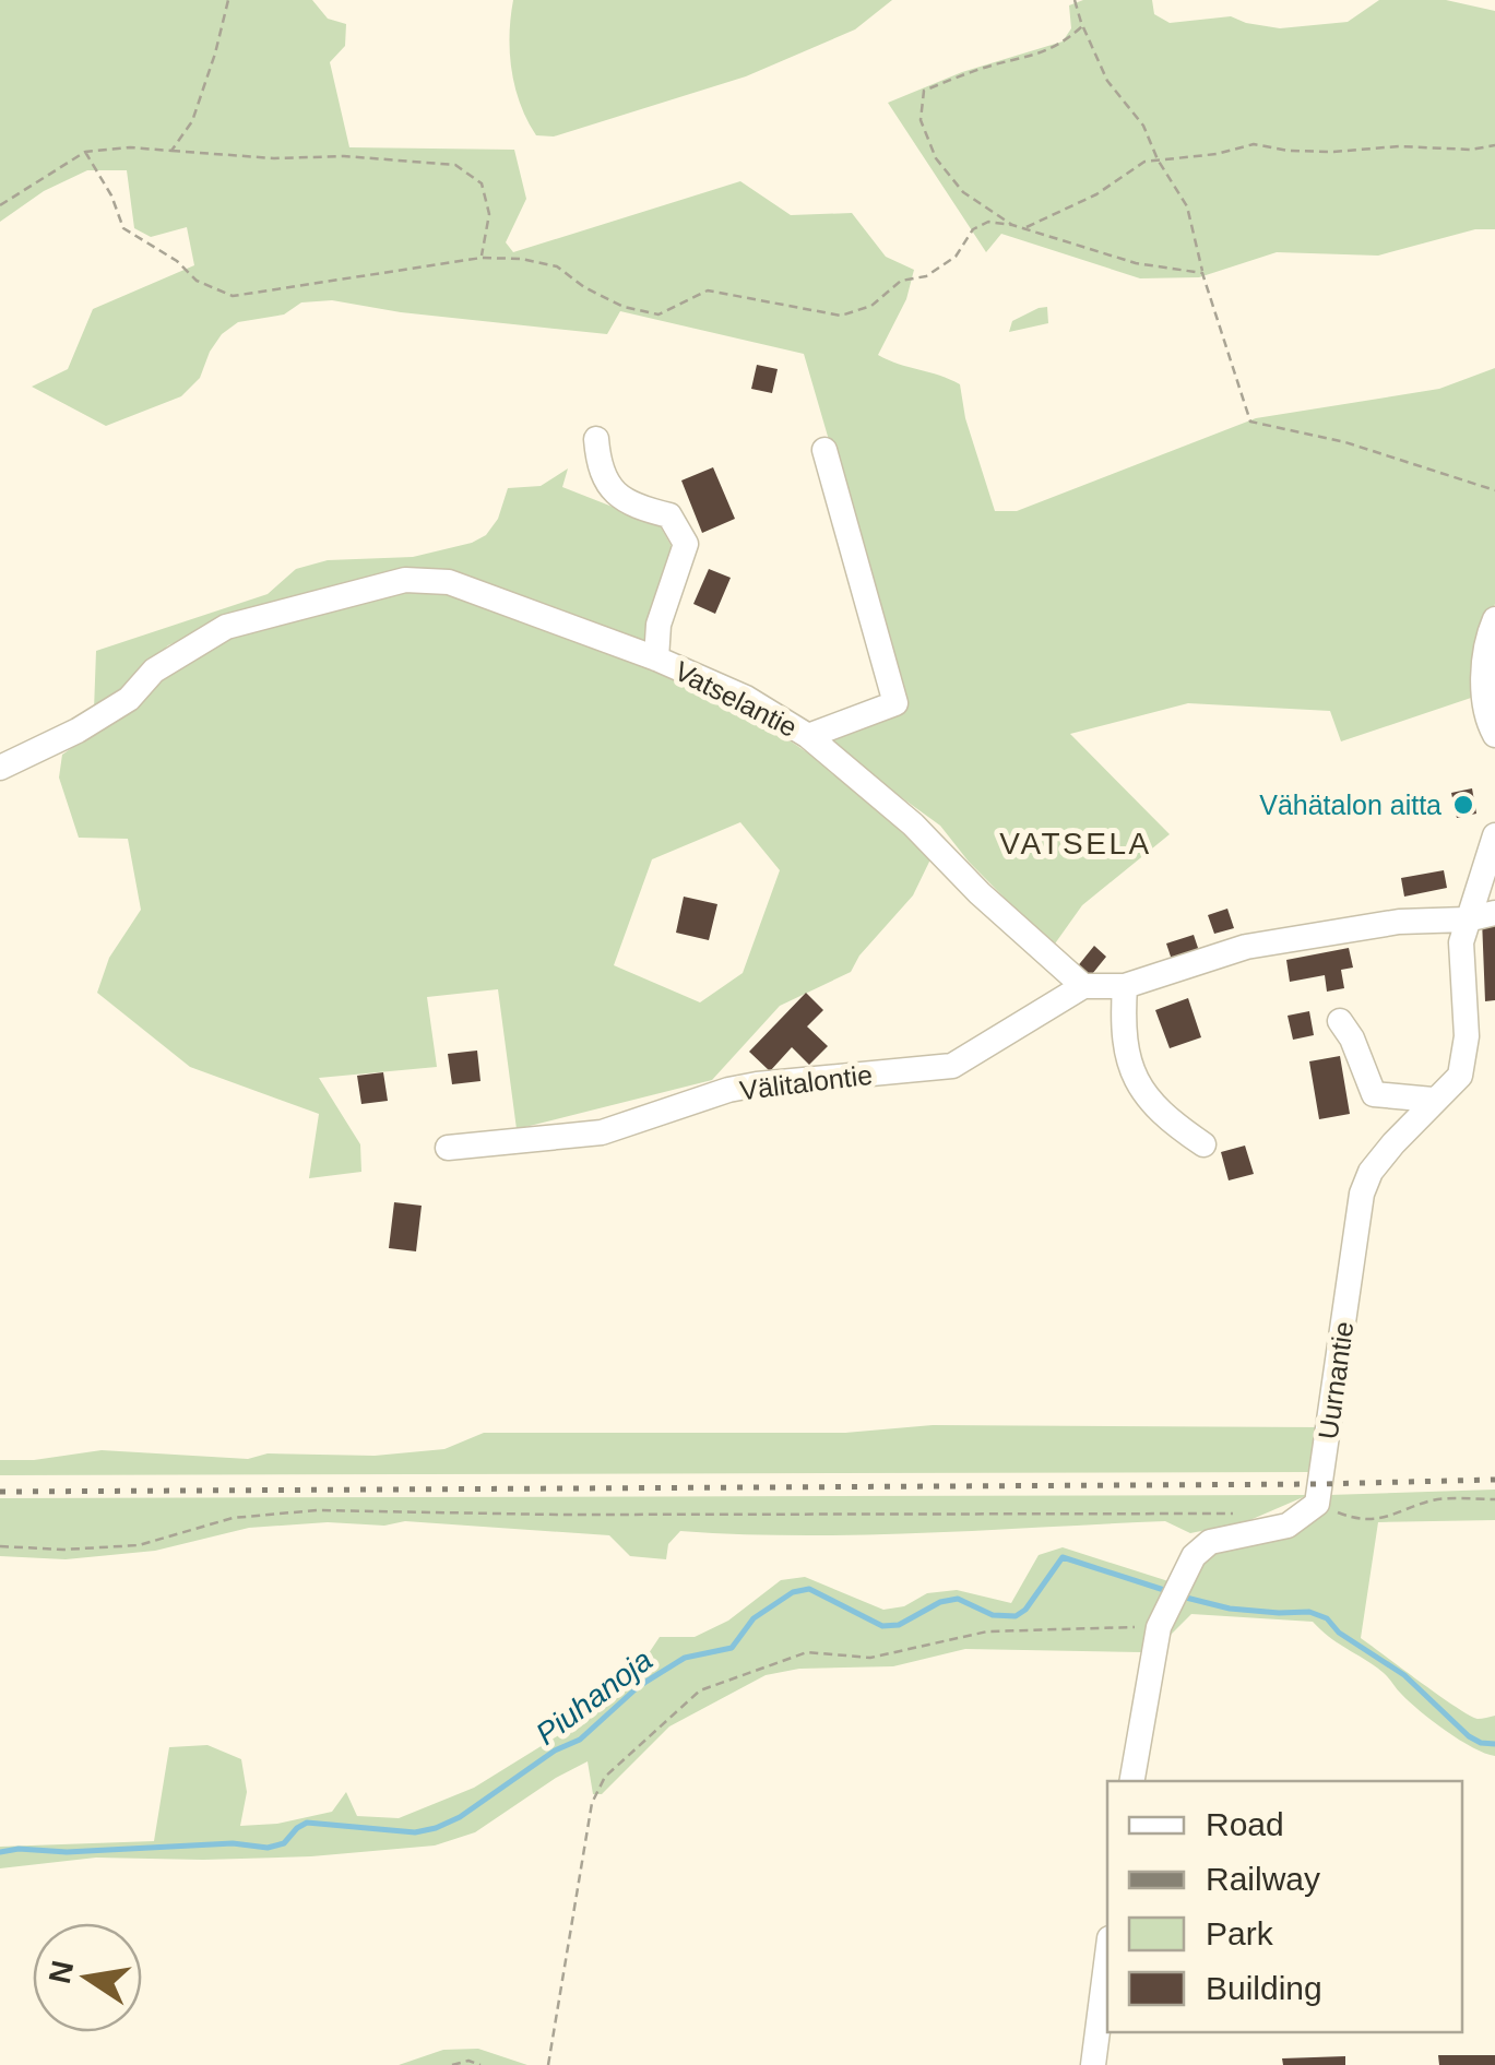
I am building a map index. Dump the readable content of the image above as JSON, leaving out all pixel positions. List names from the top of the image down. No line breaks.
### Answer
{"streets":{"street":["Vatselantie","Välitalontie","Uurnantie"]},"crossings":[["Vatselantie","Välitalontie"]],"districts":["VATSELA"],"water":["Piuhanoja"],"places":["Vähätalon aitta"],"legend":["Road","Railway","Park","Building"],"north":"left"}
